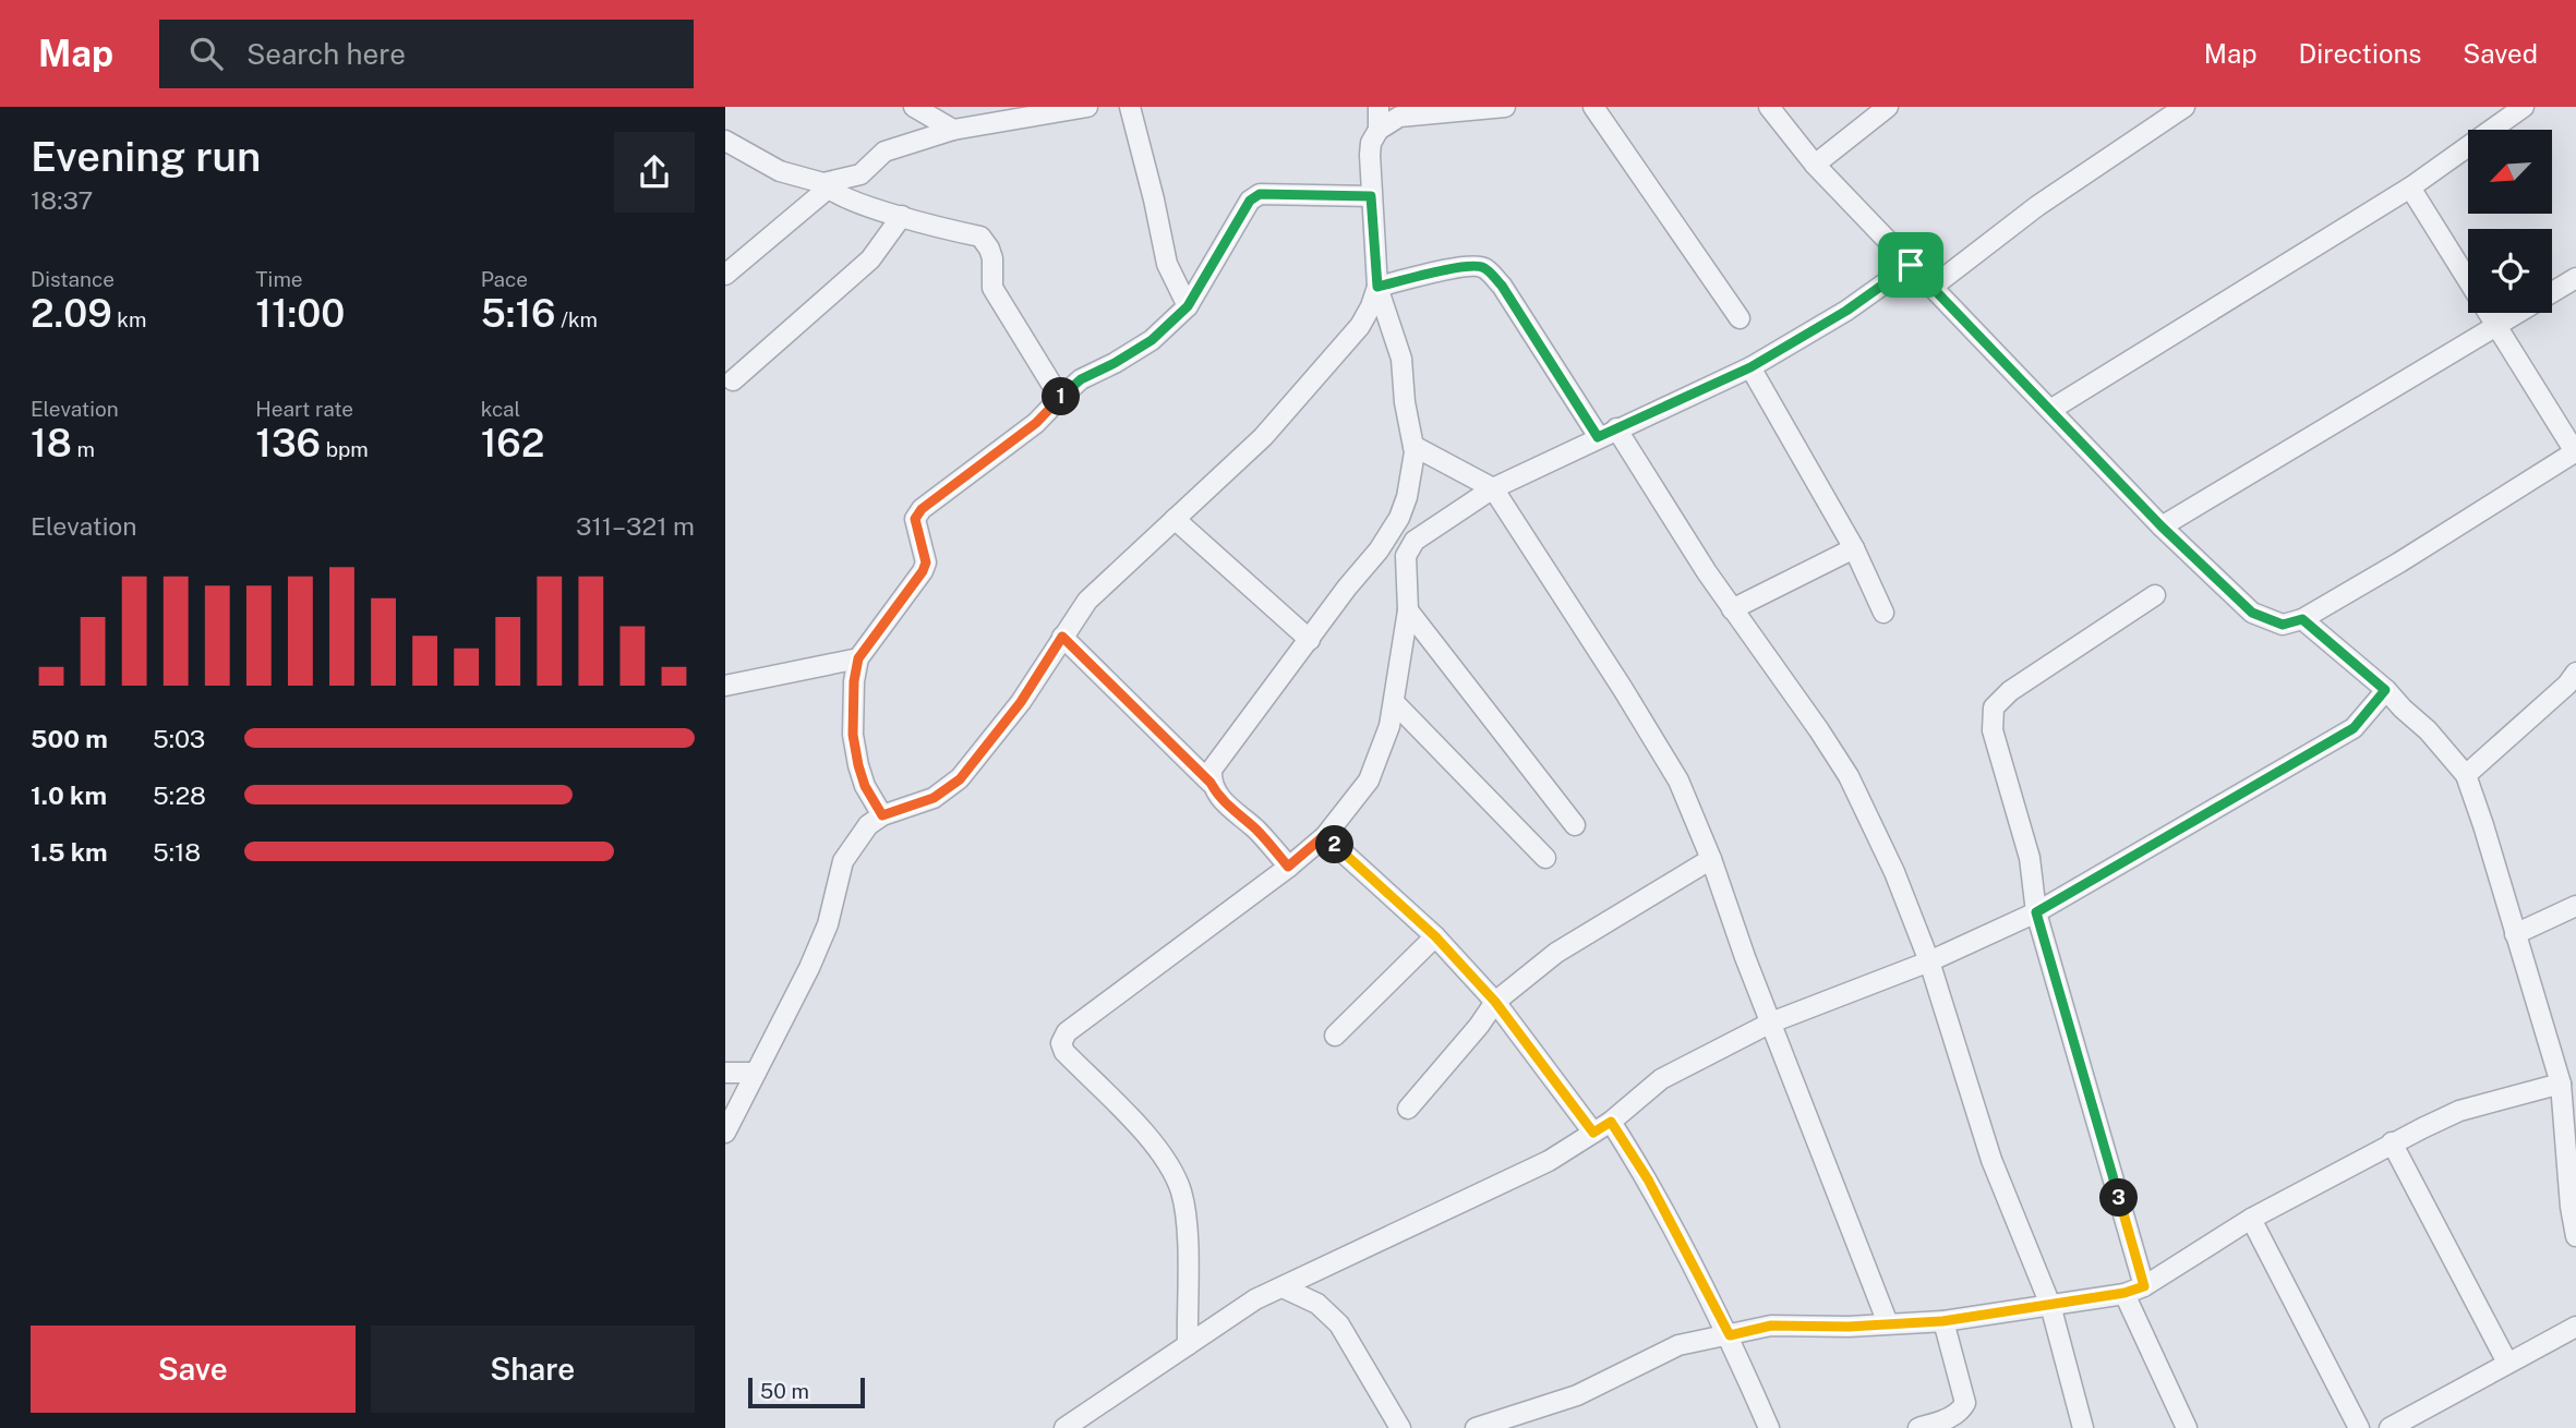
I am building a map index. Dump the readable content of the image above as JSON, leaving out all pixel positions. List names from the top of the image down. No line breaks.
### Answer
{"scale_bar":"50 m","north":"bottom left","page":{"header":"Map","search":"Search here","nav":["Map","Directions","Saved"],"heading":["Evening run","18:37"],"stats":[["Distance","2.09 km"],["Time","11:00"],["Pace","5:16 /km"],["Elevation","18 m"],["Heart rate","136 bpm"],["kcal","162"]],"pins":["1","2","3"],"chart":["Elevation","311–321 m"],"list":[{"name":"500 m","note":"5:03"},{"name":"1.0 km","note":"5:28"},{"name":"1.5 km","note":"5:18"}],"buttons":["Save","Share"],"scale":"50 m"}}
